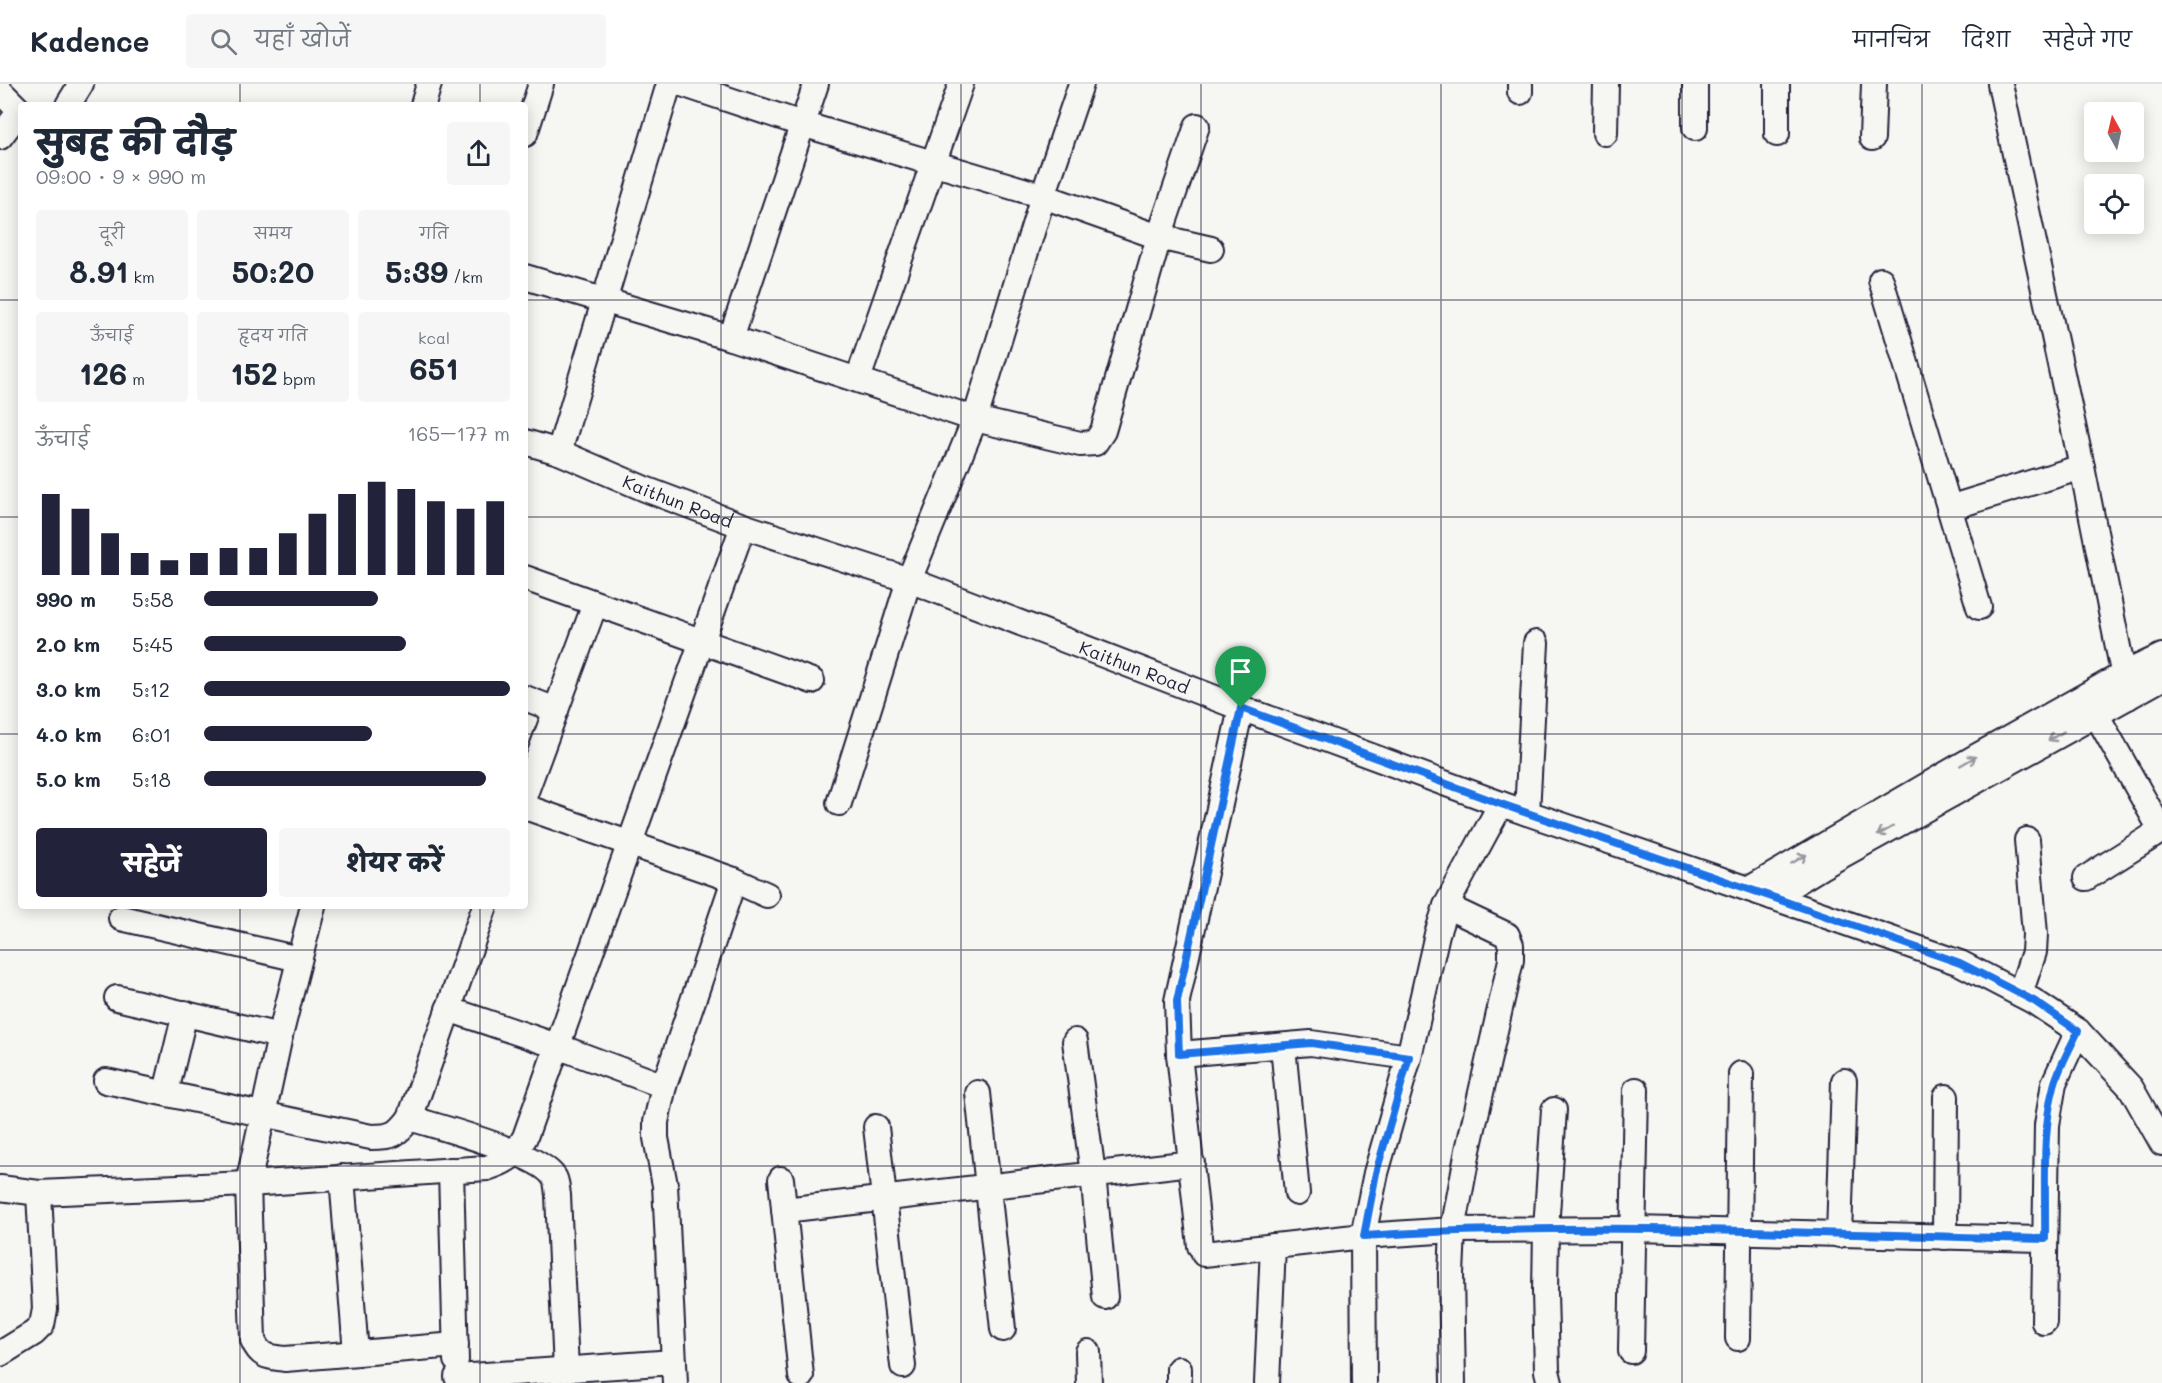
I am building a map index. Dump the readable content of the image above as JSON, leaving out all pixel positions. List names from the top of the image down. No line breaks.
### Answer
{"streets":{"street":["Kaithun Road"]},"north":"top","page":{"header":"Kadence","search":"यहाँ खोजें","nav":["मानचित्र","दिशा","सहेजे गए"],"heading":["सुबह की दौड़","09:00 · 9 × 990 m"],"stats":[["दूरी","8.91 km"],["समय","50:20"],["गति","5:39 /km"],["ऊँचाई","126 m"],["हृदय गति","152 bpm"],["kcal","651"]],"chart":["ऊँचाई","165–177 m"],"list":[{"name":"990 m","note":"5:58"},{"name":"2.0 km","note":"5:45"},{"name":"3.0 km","note":"5:12"},{"name":"4.0 km","note":"6:01"},{"name":"5.0 km","note":"5:18"}],"buttons":["सहेजें","शेयर करें"]}}
